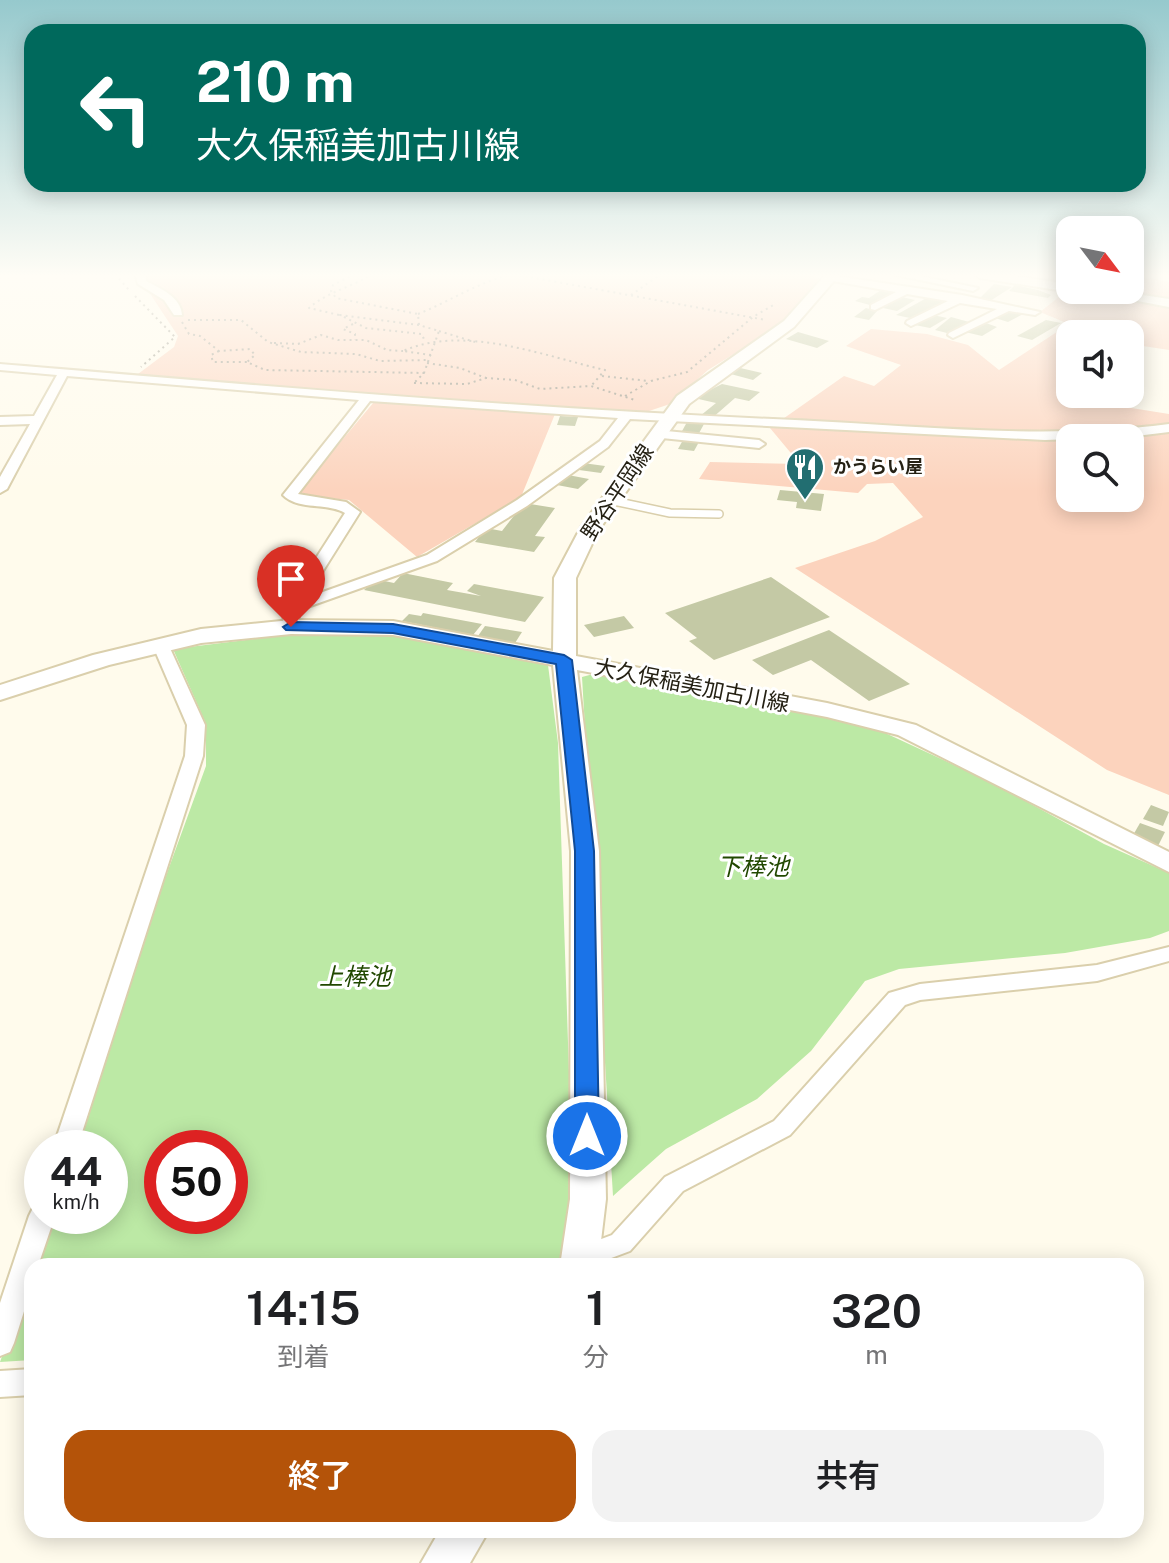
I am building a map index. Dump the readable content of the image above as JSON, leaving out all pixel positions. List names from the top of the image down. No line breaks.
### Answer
{"streets":{"main road":["野谷平岡線","大久保稲美加古川線"]},"crossings":[["野谷平岡線","大久保稲美加古川線"]],"water":["下棒池","上棒池"],"places":{"restaurant":["かうらい屋"]},"north":"bottom right","page":{"turn":["210 m","大久保稲美加古川線"],"speed":"44 km/h","limit":"50","eta":["14:15","到着","1","分","320","m"],"buttons":["終了","共有"]}}
